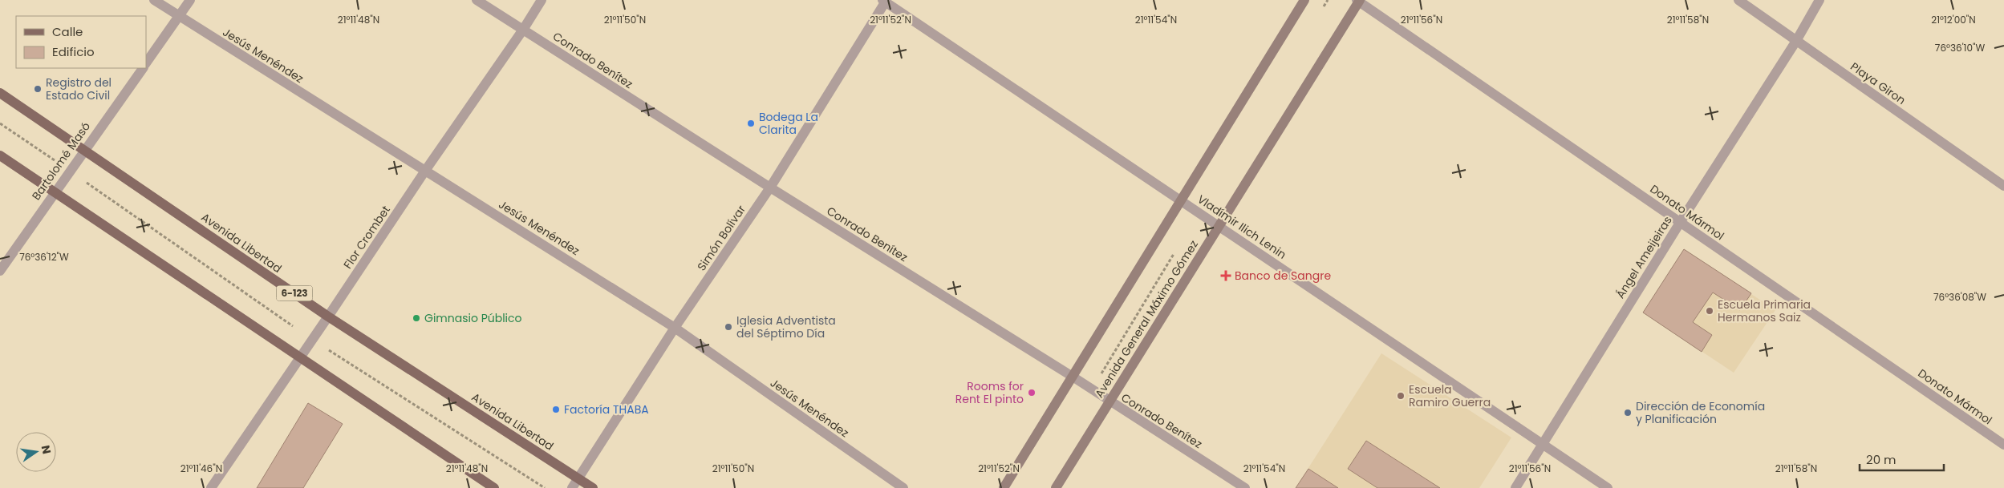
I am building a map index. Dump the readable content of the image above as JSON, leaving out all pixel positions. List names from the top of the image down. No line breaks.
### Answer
{"streets":{"main road":["Avenida Libertad","6-123"],"street":["Jesús Menéndez","Conrado Benítez","Playa Giron","Bartolomé Masó","Donato Mármol","Vladímir Ilich Lenin","Flor Crombet","Simón Bolívar","Ángel Ameijeiras","Avenida General Máximo Gómez"]},"crossings":[["Jesús Menéndez","Flor Crombet"],["Jesús Menéndez","Simón Bolívar"],["Conrado Benítez","Flor Crombet"],["Conrado Benítez","Simón Bolívar"],["Conrado Benítez","Avenida General Máximo Gómez"],["Playa Giron","Ángel Ameijeiras"],["Bartolomé Masó","Avenida Libertad"],["Donato Mármol","Ángel Ameijeiras"],["Donato Mármol","Avenida General Máximo Gómez"],["Vladímir Ilich Lenin","Simón Bolívar"],["Vladímir Ilich Lenin","Ángel Ameijeiras"],["Vladímir Ilich Lenin","Avenida General Máximo Gómez"],["Flor Crombet","Avenida Libertad"],["Simón Bolívar","Avenida Libertad"]],"places":{"other":["Registro del Estado Civil","Bodega La Clarita","Escuela Primaria Hermanos Saiz","Gimnasio Público","Iglesia Adventista del Séptimo Día","Rooms for Rent El pinto","Escuela Ramiro Guerra","Factoría THABA","Dirección de Economía y Planificación"],"health":["Banco de Sangre"]},"legend":["Calle","Edificio"],"scale_bar":"20 m","north":"right","coordinates":["21°11'48\"N","21°11'50\"N","21°11'52\"N","21°11'54\"N","21°11'56\"N","21°11'58\"N","21°12'00\"N","76°36'10\"W","76°36'12\"W","76°36'08\"W","21°11'46\"N"]}
